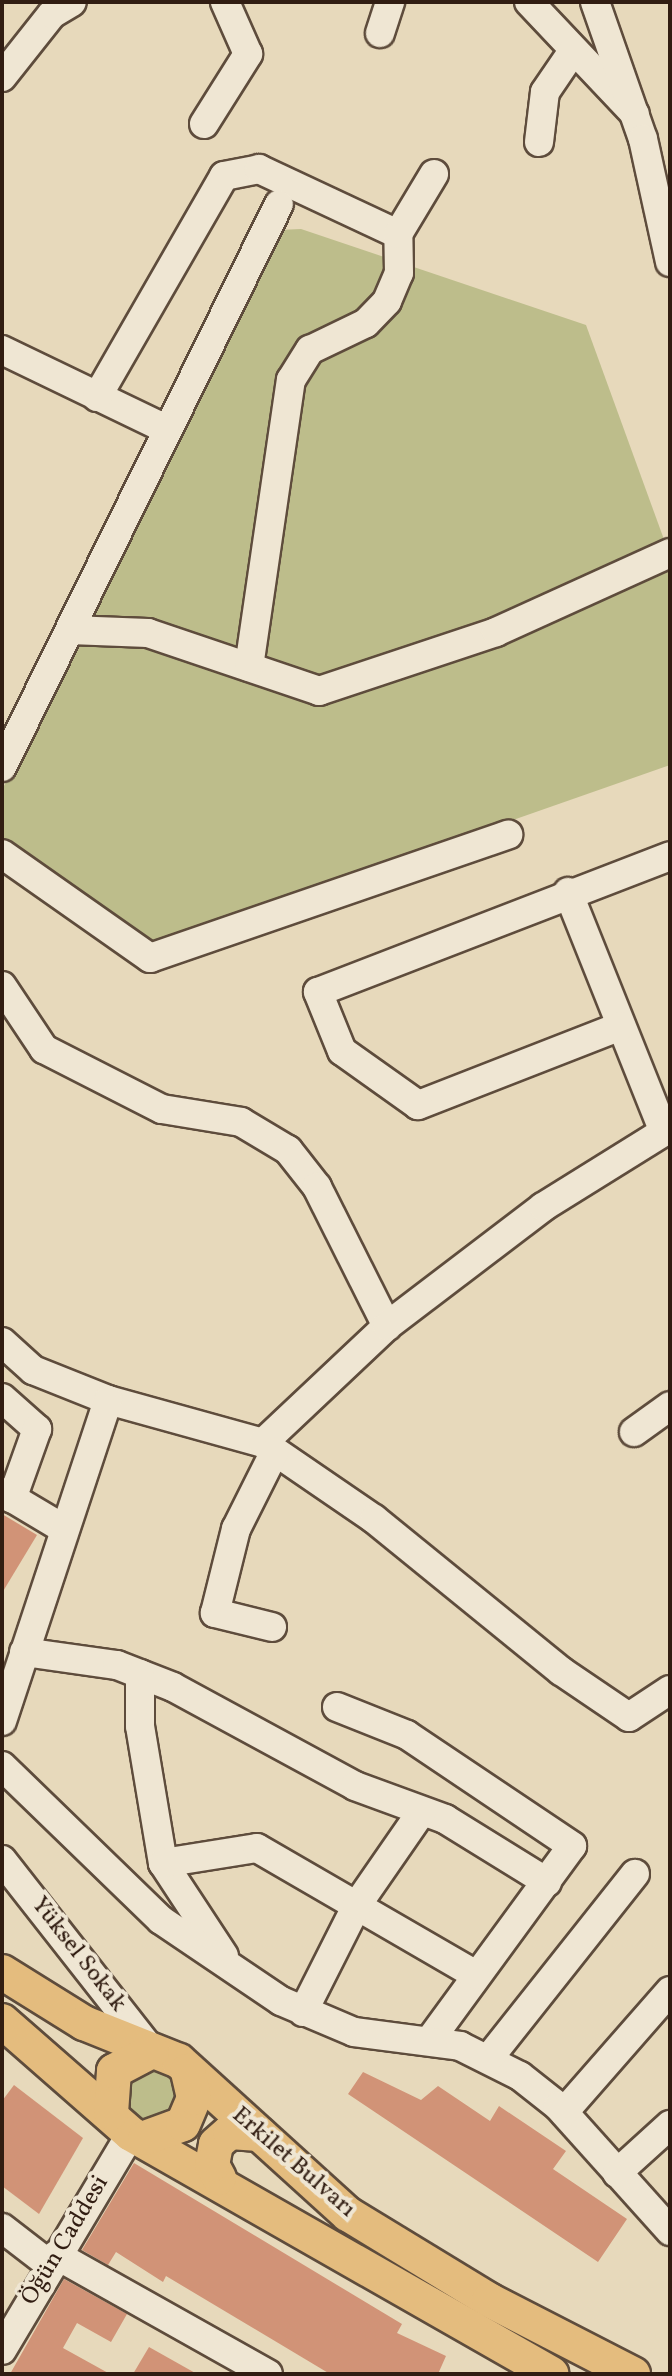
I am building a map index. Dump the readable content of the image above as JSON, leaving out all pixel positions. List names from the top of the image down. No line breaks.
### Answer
{"streets":{"main road":["Erkilet Bulvarı"],"street":["Yüksel Sokak","Öğün Caddesi"]},"crossings":[["Yüksel Sokak","Erkilet Bulvarı"],["Yüksel Sokak","Öğün Caddesi"],["Erkilet Bulvarı","Öğün Caddesi"]]}
